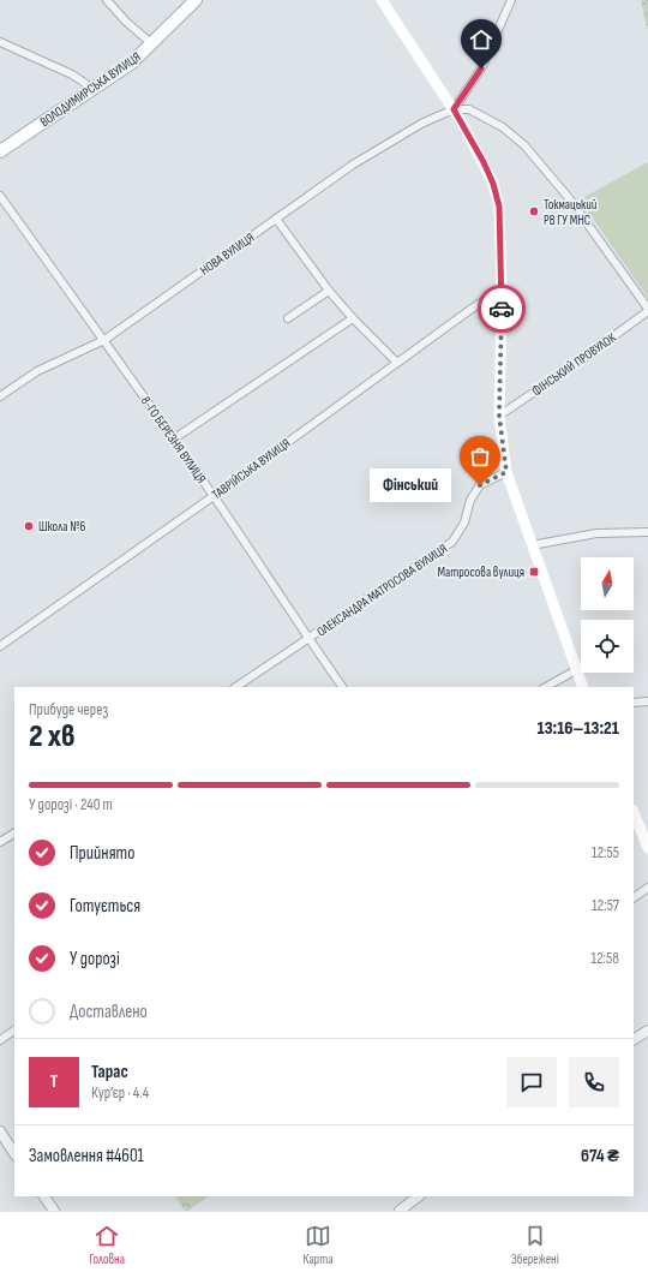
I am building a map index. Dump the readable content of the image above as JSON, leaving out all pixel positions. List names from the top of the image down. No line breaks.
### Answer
{"streets":{"main road":["ВОЛОДИМИРСЬКА ВУЛИЦЯ"],"street":["НОВА ВУЛИЦЯ","ФІНСЬКИЙ ПРОВУЛОК","8-ГО БЕРЕЗНЯ ВУЛИЦЯ","ТАВРІЙСЬКА ВУЛИЦЯ","ОЛЕКСАНДРА МАТРОСОВА ВУЛИЦЯ"]},"crossings":[["НОВА ВУЛИЦЯ","8-ГО БЕРЕЗНЯ ВУЛИЦЯ"],["8-ГО БЕРЕЗНЯ ВУЛИЦЯ","ТАВРІЙСЬКА ВУЛИЦЯ"],["8-ГО БЕРЕЗНЯ ВУЛИЦЯ","ОЛЕКСАНДРА МАТРОСОВА ВУЛИЦЯ"]],"places":{"other":["Токмацький РВ ГУ МНС","Фінський","Школа №6"],"transit":["Матросова вулиця"]},"north":"top","page":{"bubble":"Фінський","heading":["2 хв","Прибуде через","13:16–13:21"],"panel":["Тарас","Кур’єр · 4.4","Замовлення #4601","674 ₴"],"bar":"У дорозі · 240 m","list":[["Прийнято","12:55"],["Готується","12:57"],["У дорозі","12:58"],"Доставлено"],"round":"Т","tabs":["Головна","Карта","Збережені"]}}
